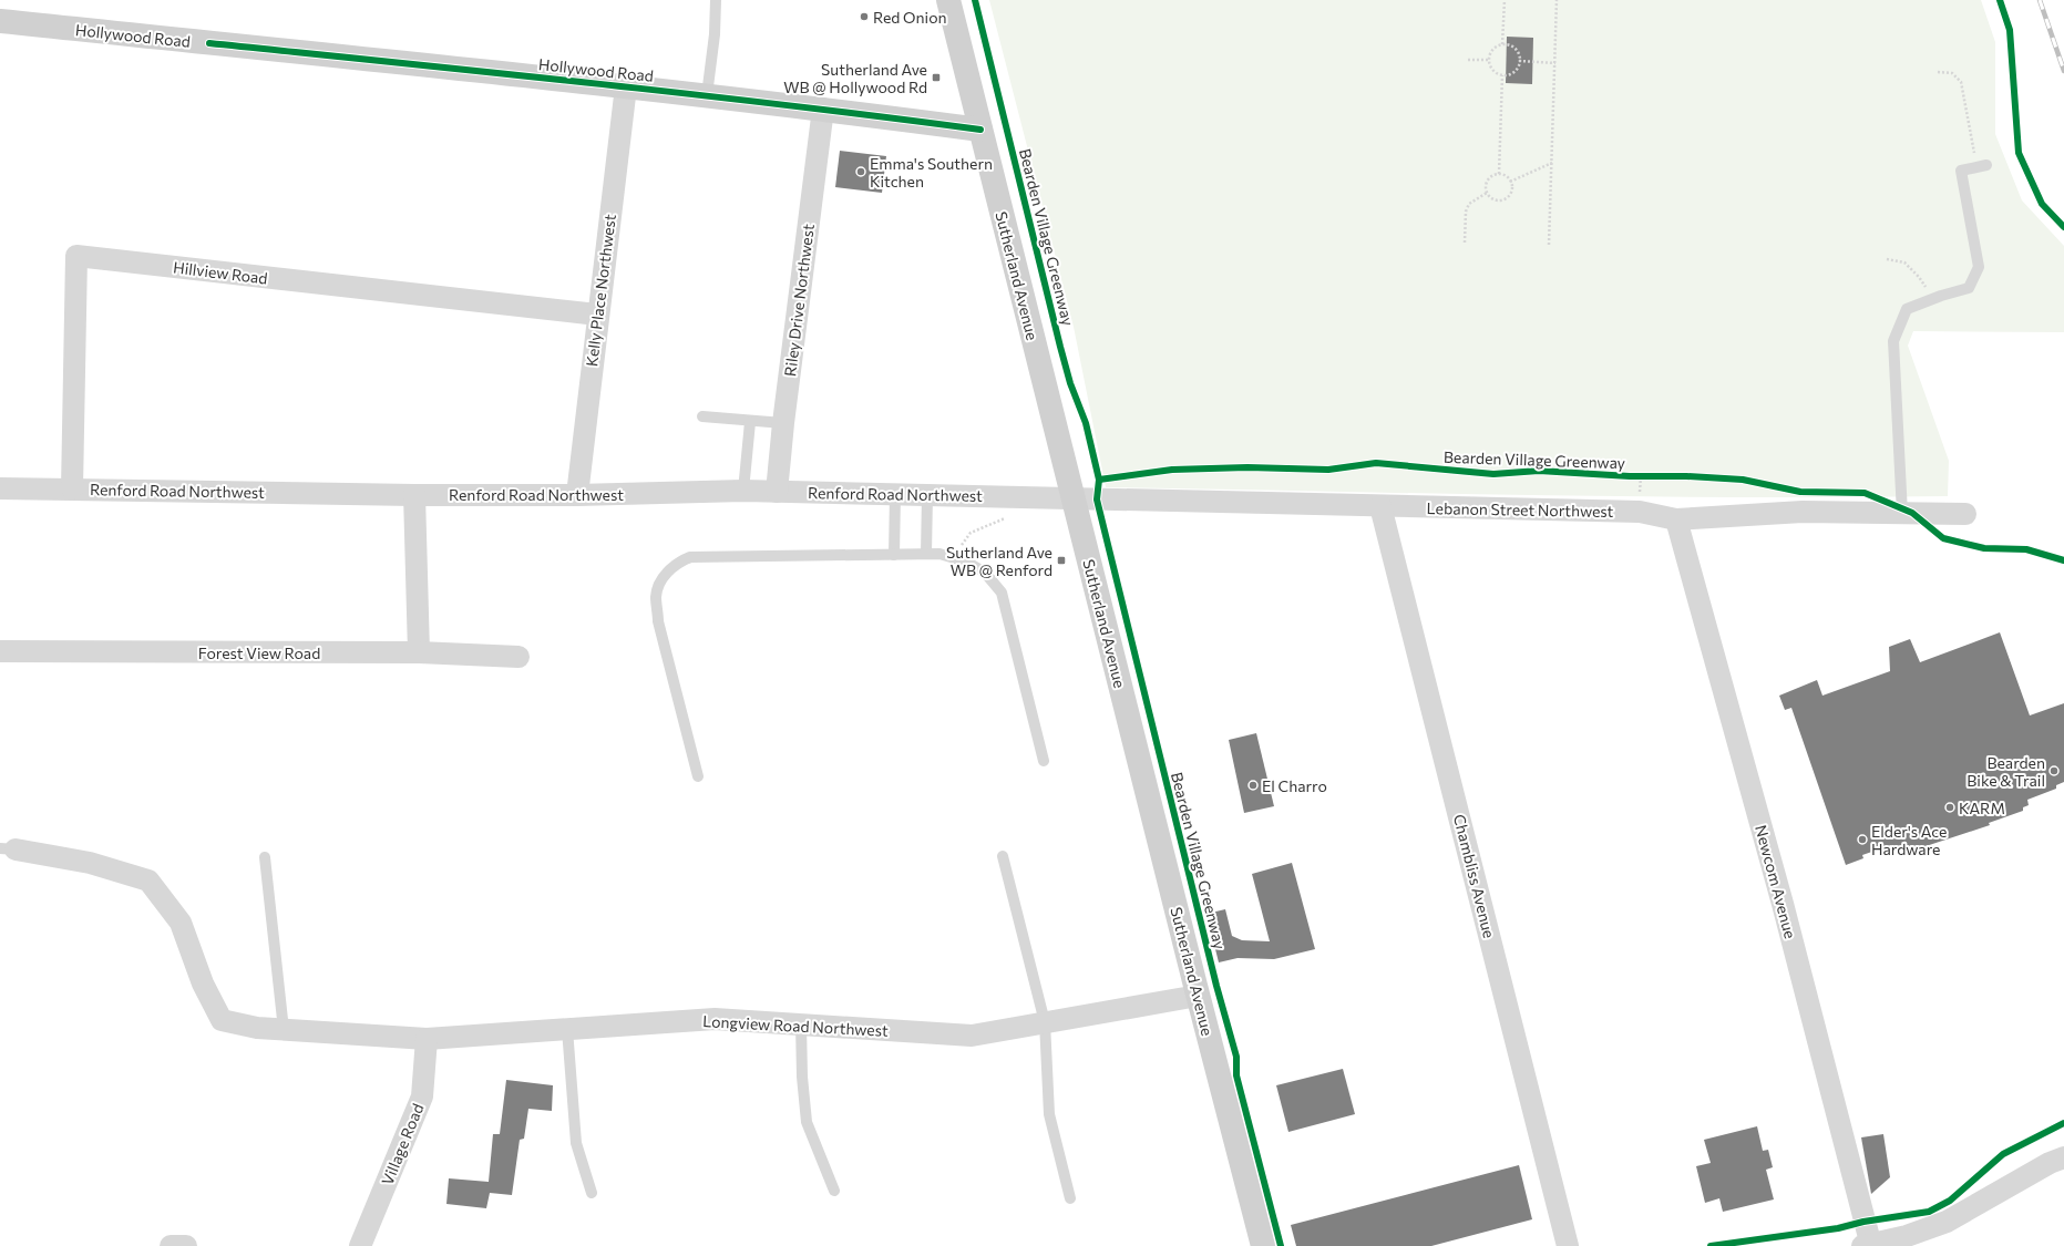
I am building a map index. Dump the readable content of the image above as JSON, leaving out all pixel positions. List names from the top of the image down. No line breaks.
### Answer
{"streets":{"street":["Hollywood Road","Hillview Road","Sutherland Avenue","Kelly Place Northwest","Riley Drive Northwest","Renford Road Northwest","Lebanon Street Northwest","Forest View Road","Chambliss Avenue","Newcom Avenue","Longview Road Northwest","Village Road"],"cycle path":["Bearden Village Greenway"]},"crossings":[["Hollywood Road","Sutherland Avenue"],["Hollywood Road","Kelly Place Northwest"],["Hollywood Road","Riley Drive Northwest"],["Hillview Road","Kelly Place Northwest"],["Hillview Road","Renford Road Northwest"],["Sutherland Avenue","Renford Road Northwest"],["Sutherland Avenue","Lebanon Street Northwest"],["Sutherland Avenue","Longview Road Northwest"],["Kelly Place Northwest","Renford Road Northwest"],["Riley Drive Northwest","Renford Road Northwest"],["Renford Road Northwest","Lebanon Street Northwest"],["Lebanon Street Northwest","Chambliss Avenue"],["Lebanon Street Northwest","Newcom Avenue"],["Longview Road Northwest","Village Road"]],"places":{"other":["Red Onion","Emma's Southern Kitchen","Bearden Bike & Trail","El Charro","KARM","Elder's Ace Hardware"],"transit":["Sutherland Ave WB @ Hollywood Rd","Sutherland Ave WB @ Renford"]}}
